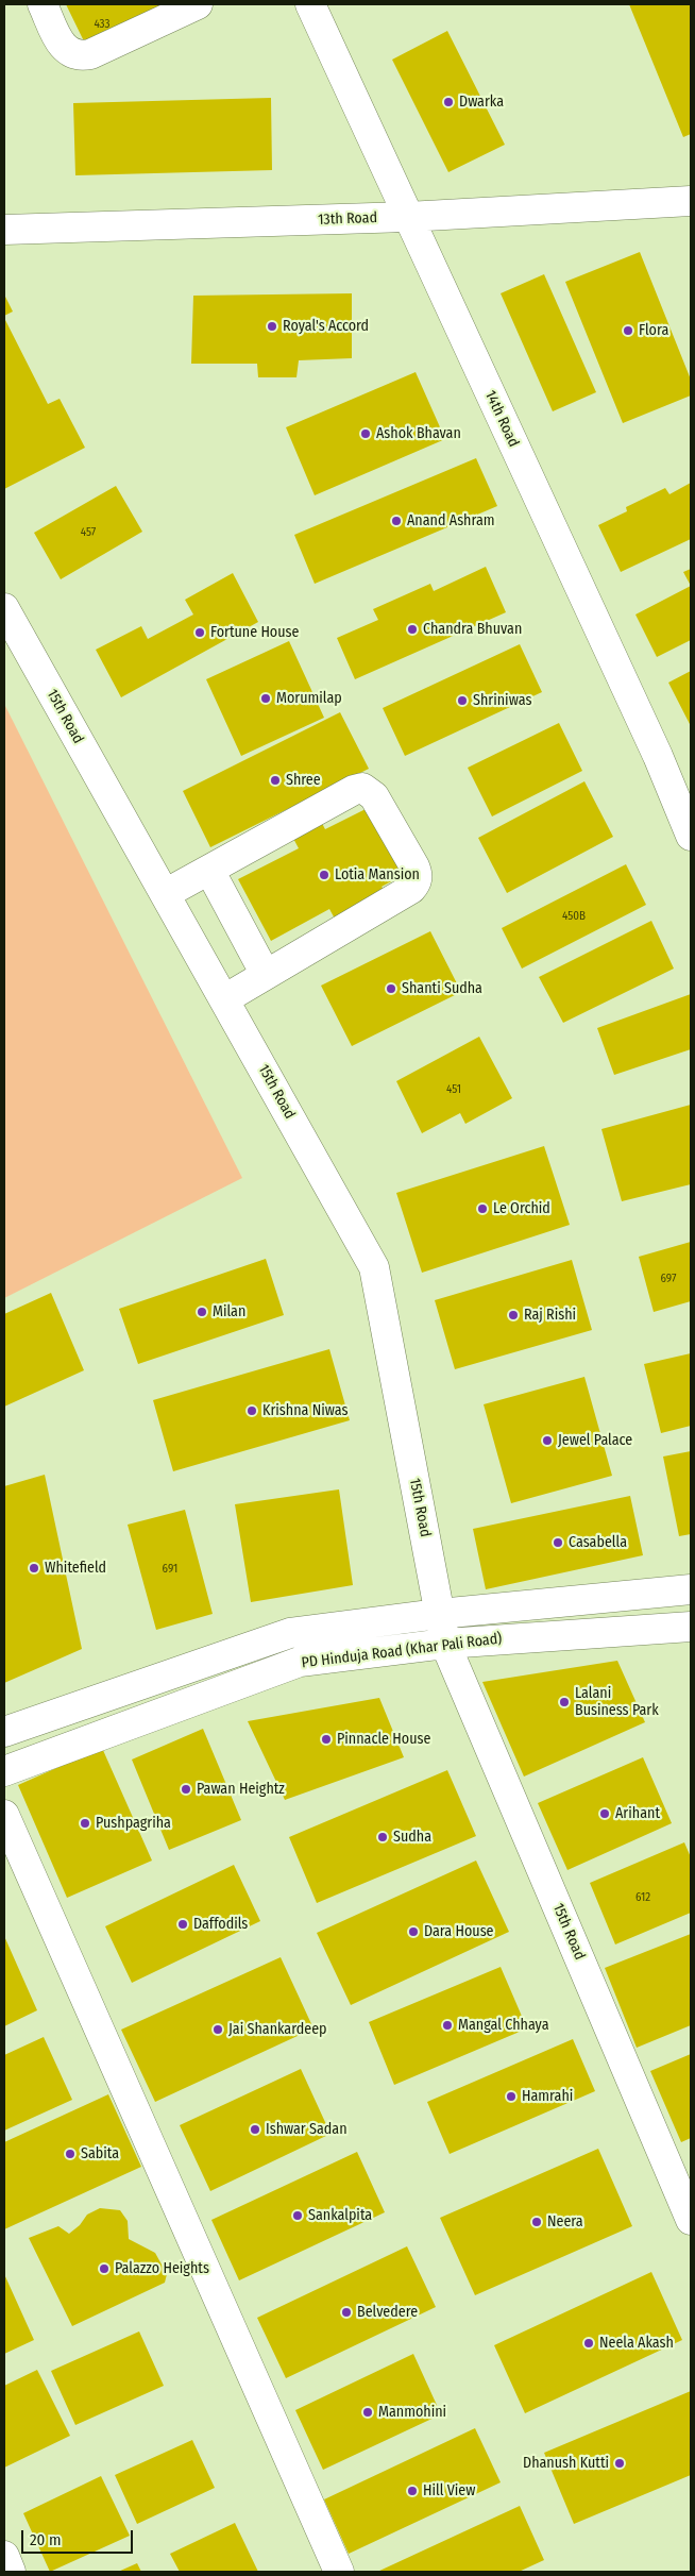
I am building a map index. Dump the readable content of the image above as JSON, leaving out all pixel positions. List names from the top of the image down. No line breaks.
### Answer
{"streets":{"street":["13th Road","14th Road","15th Road","PD Hinduja Road (Khar Pali Road)"]},"crossings":[["13th Road","14th Road"],["15th Road","PD Hinduja Road (Khar Pali Road)"]],"places":["Dwarka","Royal's Accord","Flora","Ashok Bhavan","Anand Ashram","Chandra Bhuvan","Fortune House","Morumilap","Shriniwas","Shree","Lotia Mansion","Shanti Sudha","Le Orchid","Milan","Raj Rishi","Krishna Niwas","Jewel Palace","Casabella","Whitefield","Lalani Business Park","Pinnacle House","Pawan Heightz","Arihant","Pushpagriha","Sudha","Daffodils","Dara House","Mangal Chhaya","Jai Shankardeep","Hamrahi","Ishwar Sadan","Sabita","Sankalpita","Neera","Palazzo Heights","Belvedere","Neela Akash","Manmohini","Dhanush Kutti","Hill View"],"house_numbers":["433","457","450B","451","697","691","612"],"scale_bar":"20 m"}
